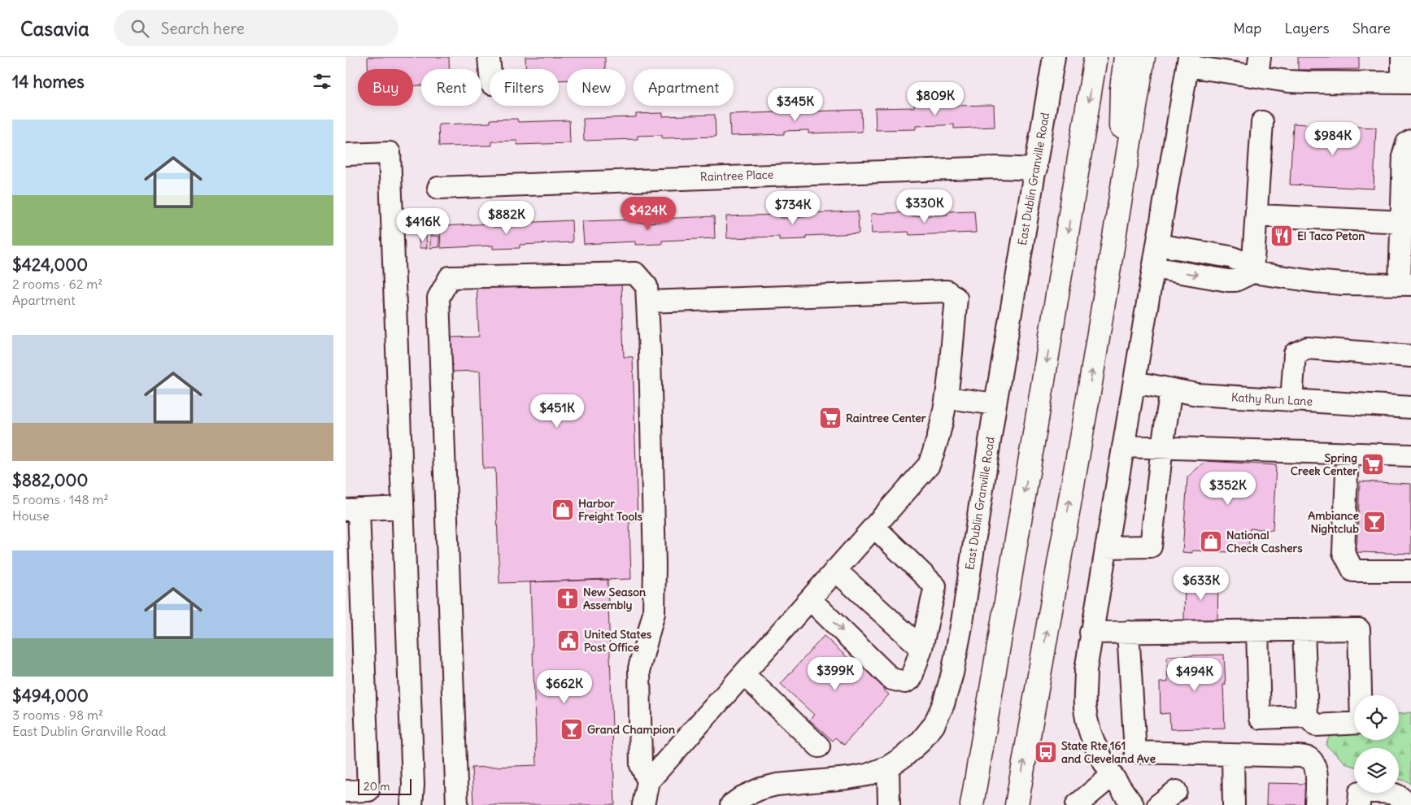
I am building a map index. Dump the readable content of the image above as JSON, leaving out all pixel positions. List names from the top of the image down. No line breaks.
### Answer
{"streets":{"street":["Raintree Place","East Dublin Granville Road","Kathy Run Lane"]},"crossings":[["Raintree Place","East Dublin Granville Road"]],"places":{"restaurant":["El Taco Peton"],"supermarket":["Raintree Center","Spring Creek Center"],"shop":["Harbor Freight Tools","National Check Cashers"],"bar":["Ambiance Nightclub","Grand Champion"],"church":["New Season Assembly"],"public building":["United States Post Office"],"bus stop":["State Rte 161 and Cleveland Ave"]},"scale_bar":"20 m","page":{"header":"Casavia","search":"Search here","nav":["Map","Layers","Share"],"heading":"14 homes","chip":["Buy","Rent","Filters","New","Apartment"],"price":["$809K","$345K","$984K","$330K","$734K","$424K","$882K","$416K","$451K","$352K","$633K","$399K","$494K","$662K"],"list":[{"name":"$424,000","note":"2 rooms · 62 m² · Apartment"},{"name":"$882,000","note":"5 rooms · 148 m² · House"},{"name":"$494,000","note":"3 rooms · 98 m² · East Dublin Granville Road"}],"scale":"20 m"}}
